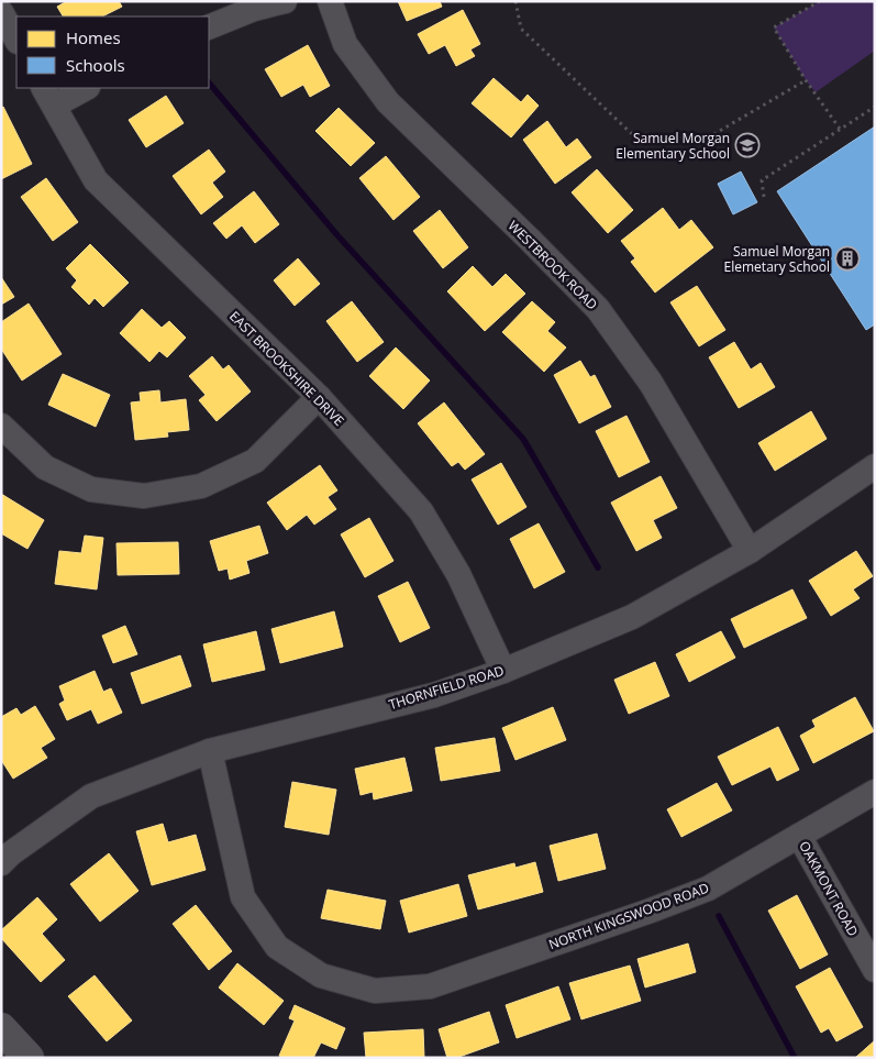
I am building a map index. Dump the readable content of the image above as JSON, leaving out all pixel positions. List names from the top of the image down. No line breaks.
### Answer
{"streets":{"street":["WESTBROOK ROAD","EAST BROOKSHIRE DRIVE","THORNFIELD ROAD","OAKMONT ROAD","NORTH KINGSWOOD ROAD"]},"crossings":[["WESTBROOK ROAD","THORNFIELD ROAD"],["EAST BROOKSHIRE DRIVE","THORNFIELD ROAD"],["THORNFIELD ROAD","NORTH KINGSWOOD ROAD"],["OAKMONT ROAD","NORTH KINGSWOOD ROAD"]],"places":{"school or university":["Samuel Morgan Elementary School"],"building":["Samuel Morgan Elemetary School"]},"legend":["Homes","Schools"]}
